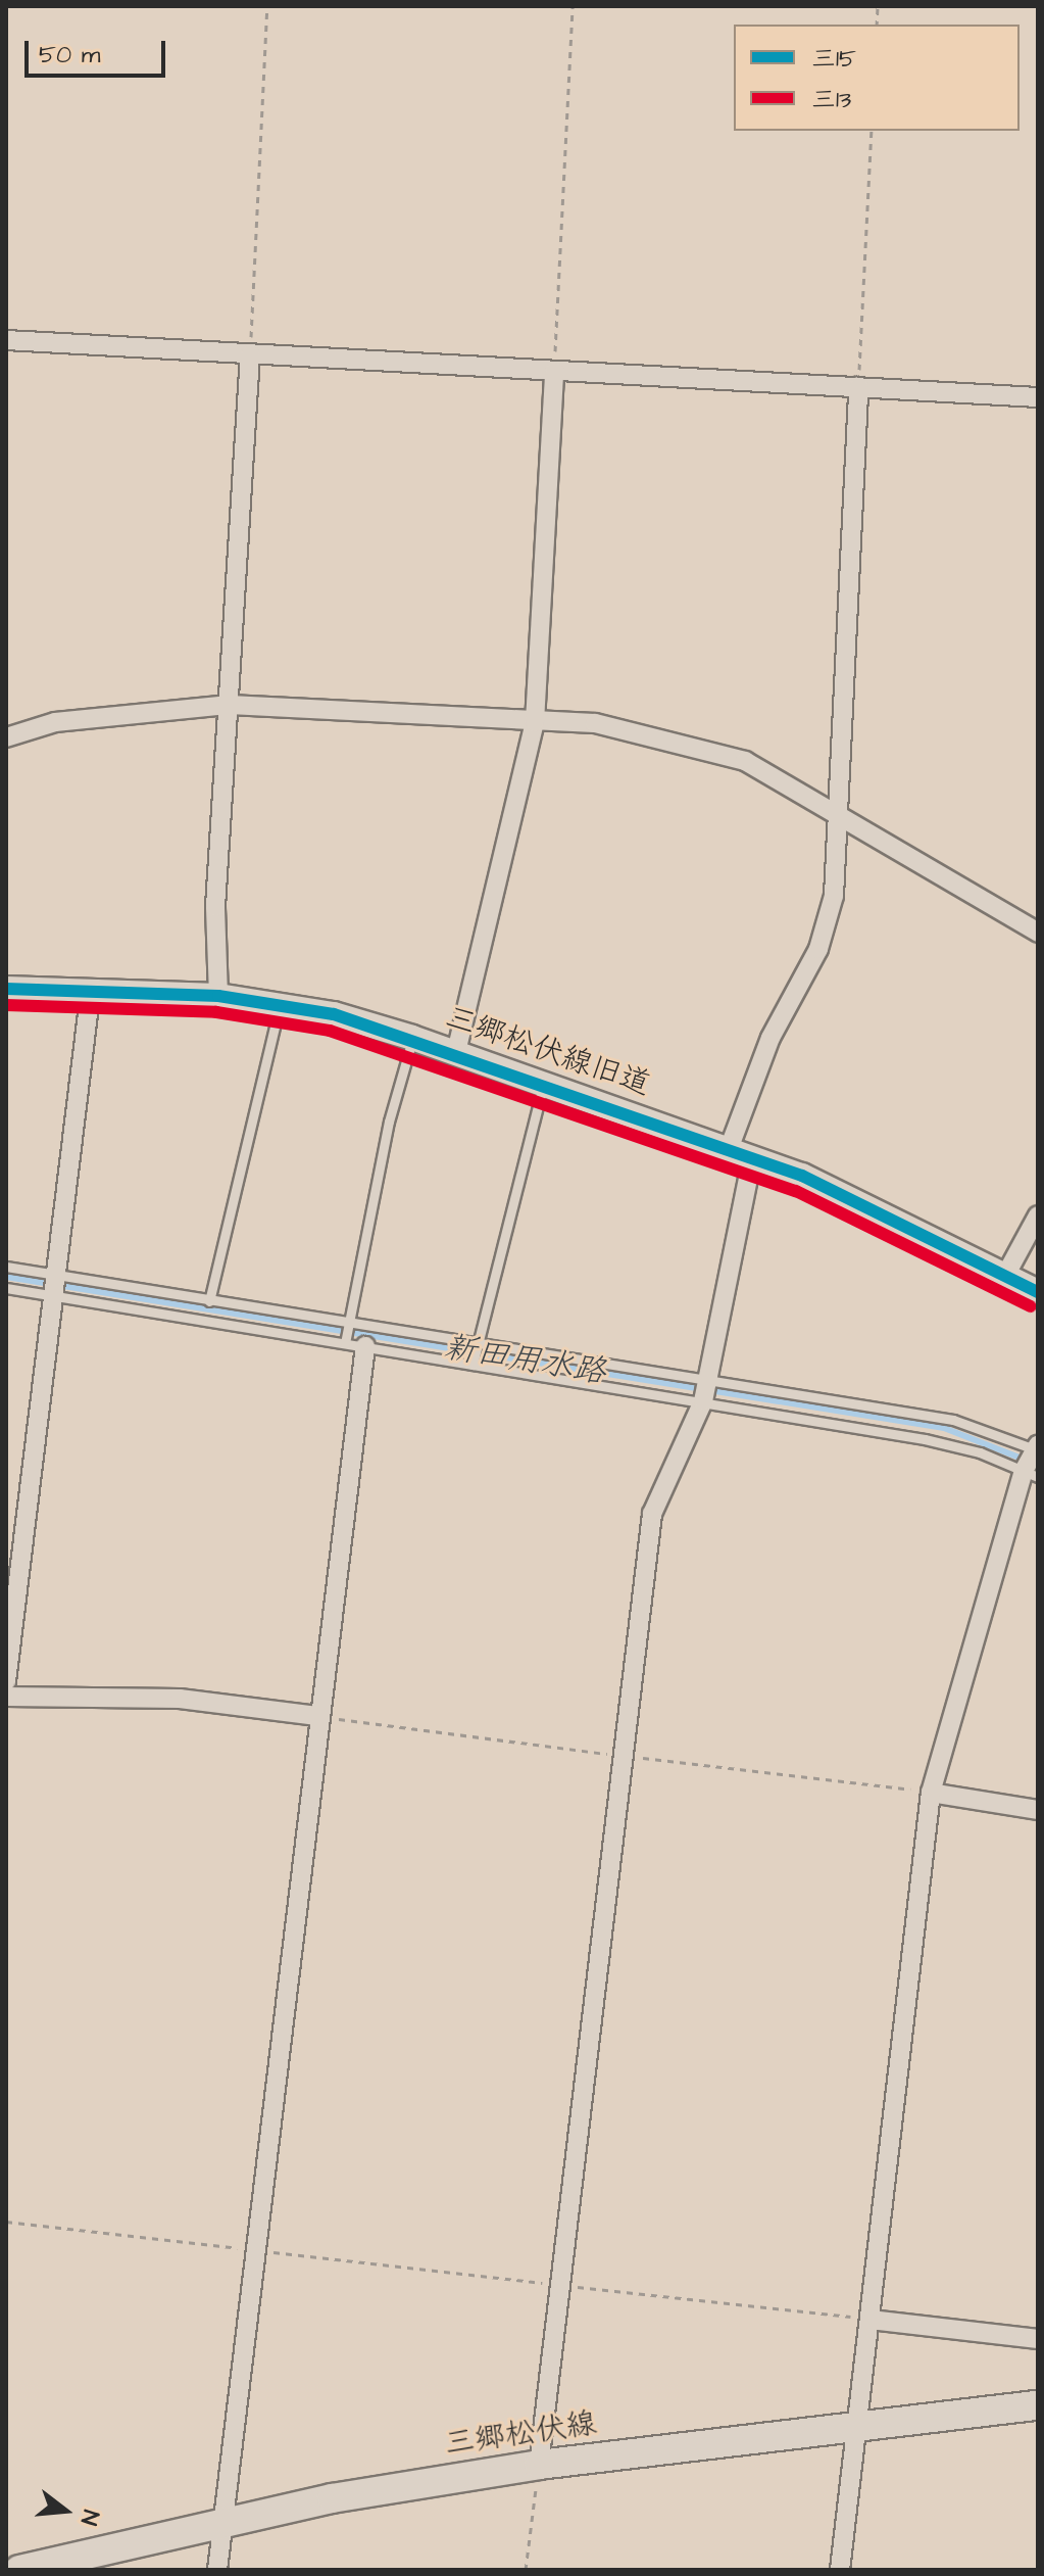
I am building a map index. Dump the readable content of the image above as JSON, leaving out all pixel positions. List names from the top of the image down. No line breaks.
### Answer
{"streets":{"main road":["三郷松伏線"],"street":["三郷松伏線旧道"]},"water":["新田用水路"],"lines":["transit line 三15","transit line 三13"],"legend":["三15","三13"],"scale_bar":"50 m","north":"right"}
